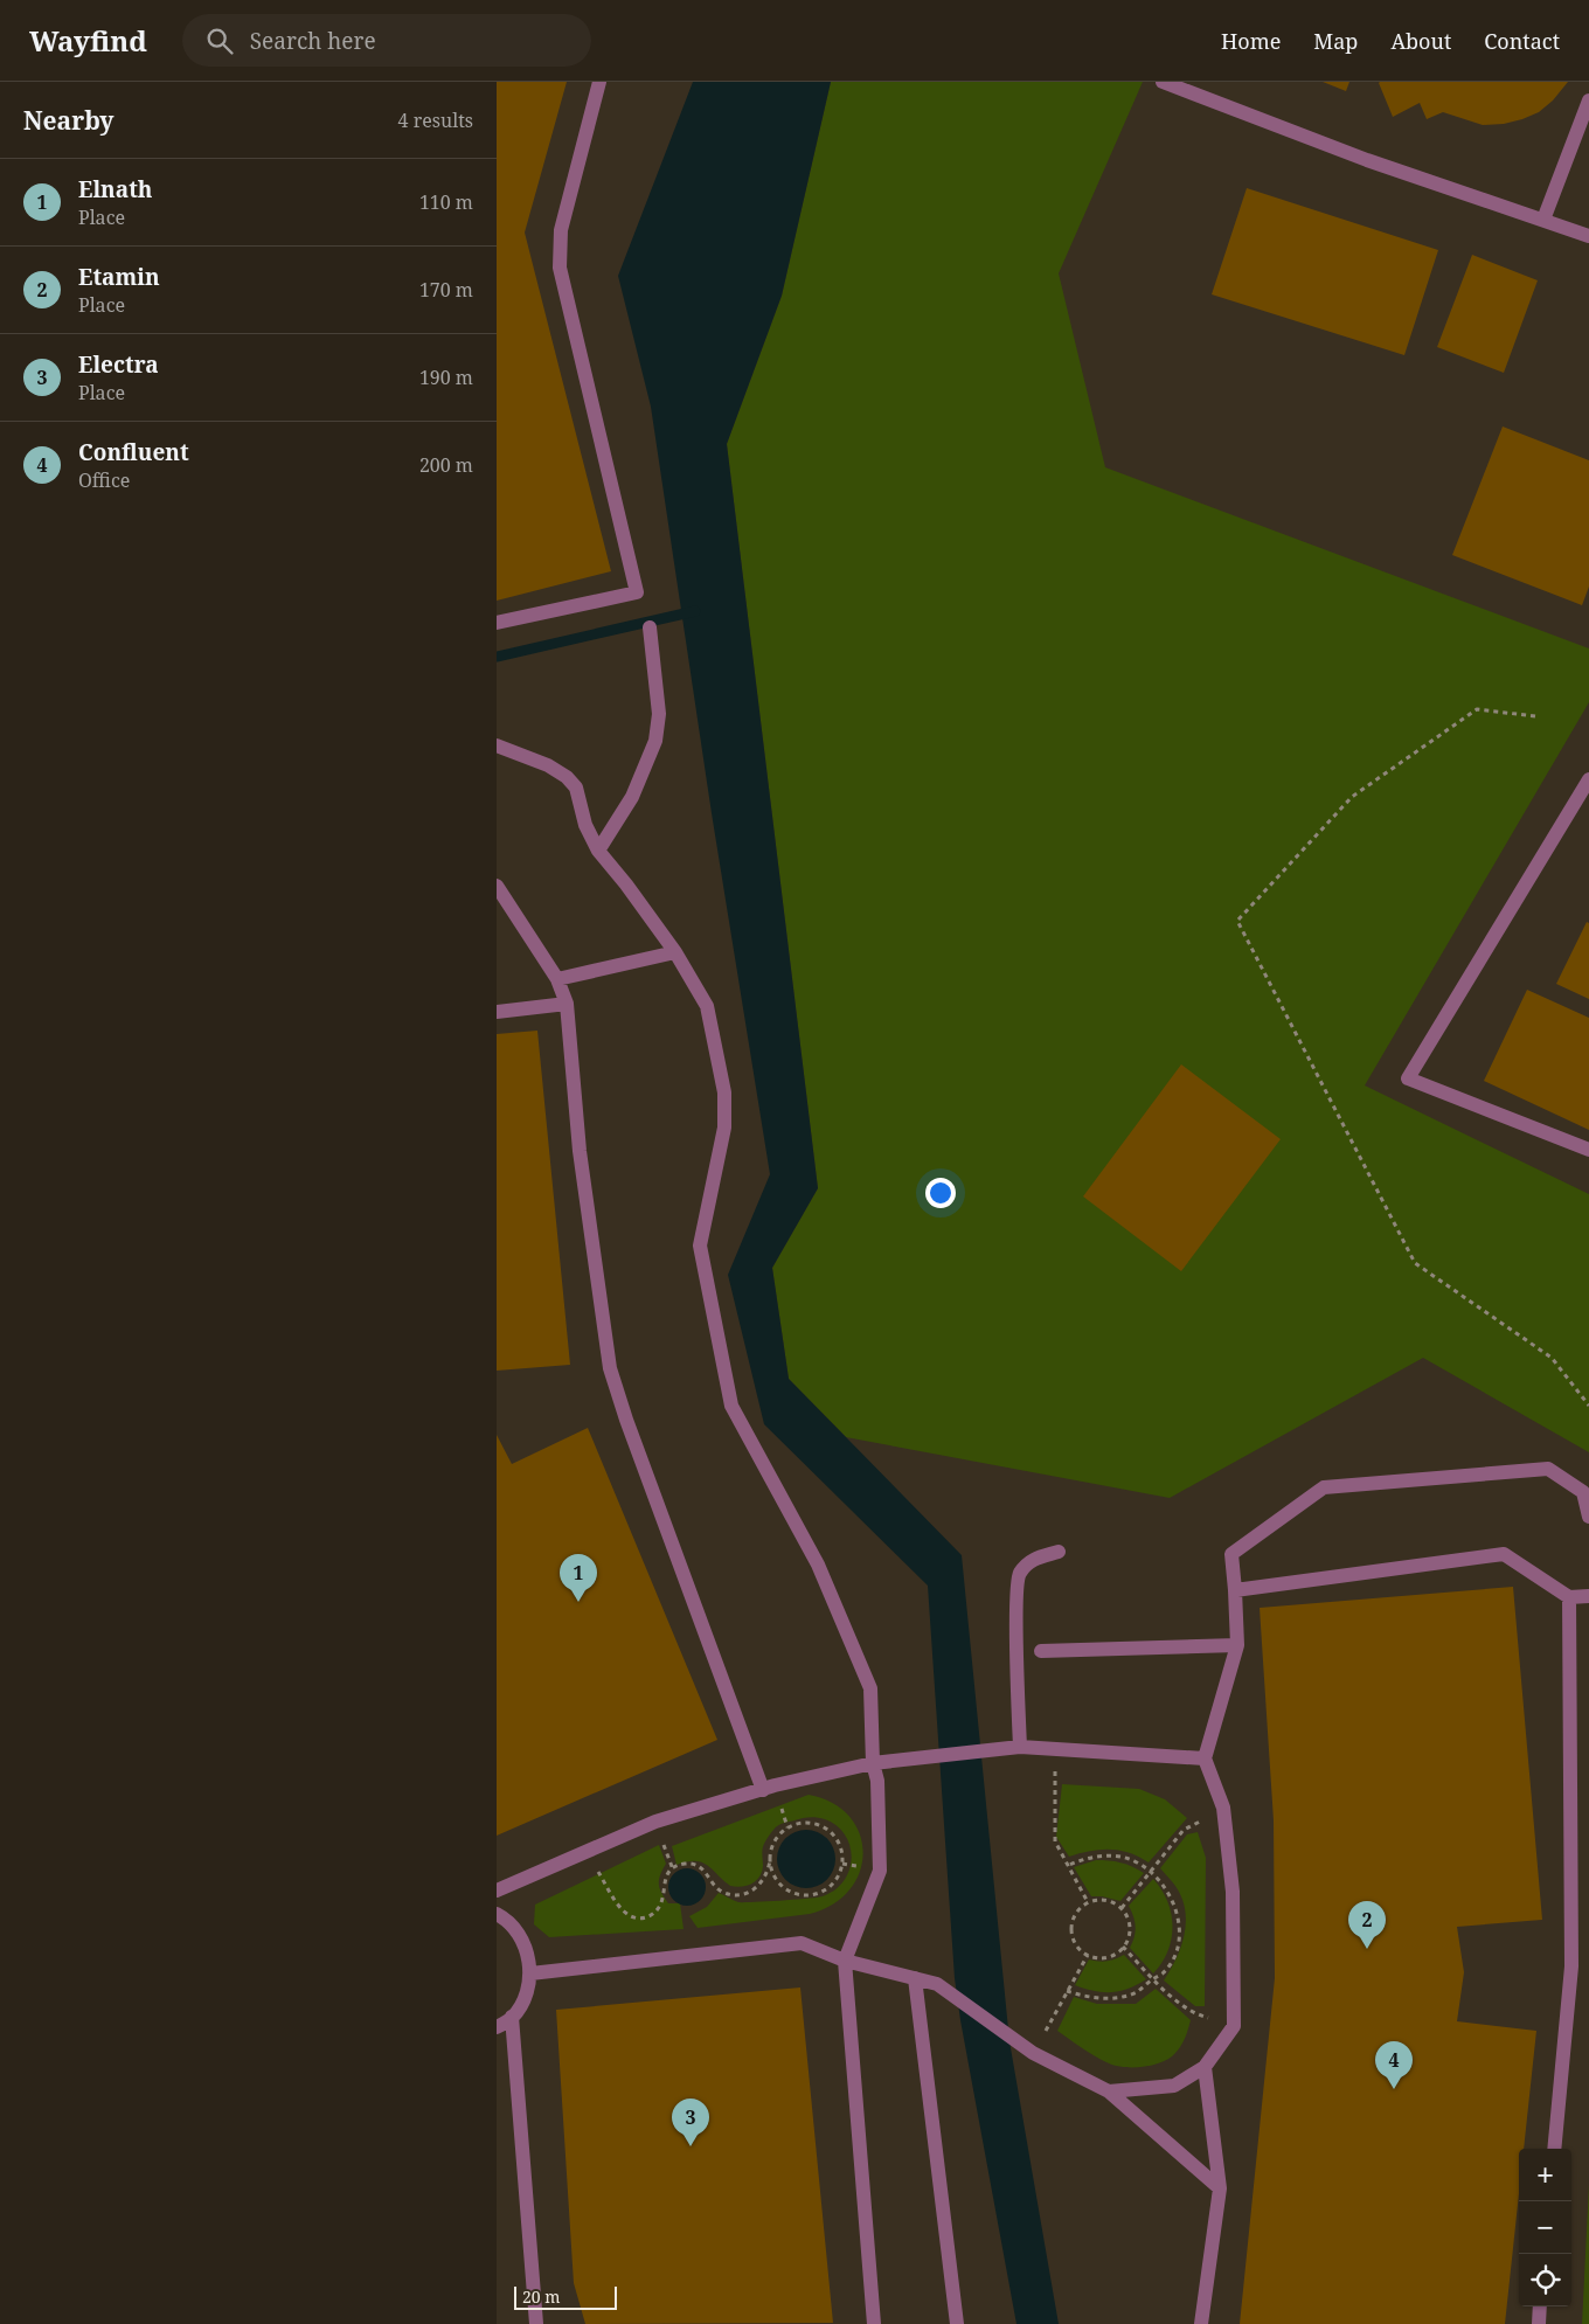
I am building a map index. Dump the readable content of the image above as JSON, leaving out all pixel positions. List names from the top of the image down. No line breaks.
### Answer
{"scale_bar":"20 m","page":{"header":"Wayfind","search":"Search here","nav":["Home","Map","About","Contact"],"heading":["Nearby","4 results"],"list":[{"mark":"1","name":"Elnath","note":"Place","value":"110 m"},{"mark":"2","name":"Etamin","note":"Place","value":"170 m"},{"mark":"3","name":"Electra","note":"Place","value":"190 m"},{"mark":"4","name":"Confluent","note":"Office","value":"200 m"}],"pins":["1","2","4","3"],"map_buttons":["+","−"],"scale":"20 m"}}
